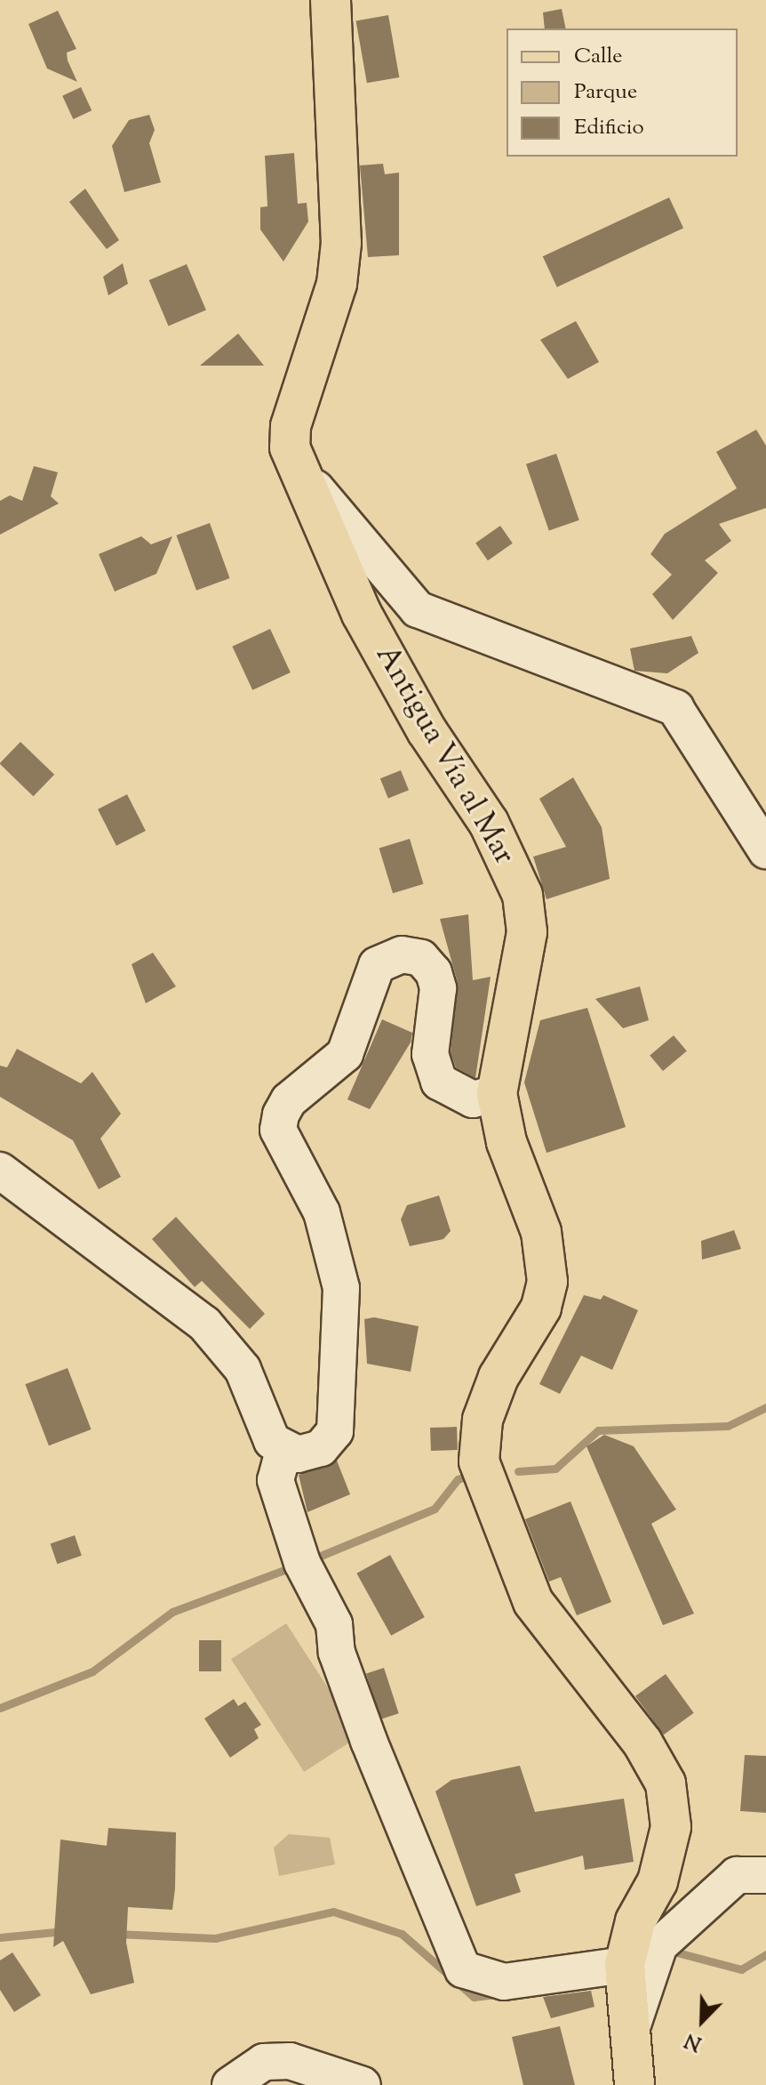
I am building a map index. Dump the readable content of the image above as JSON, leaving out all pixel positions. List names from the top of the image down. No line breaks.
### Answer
{"streets":{"main road":["Antigua Vía al Mar"]},"legend":["Calle","Parque","Edificio"],"north":"bottom left"}
